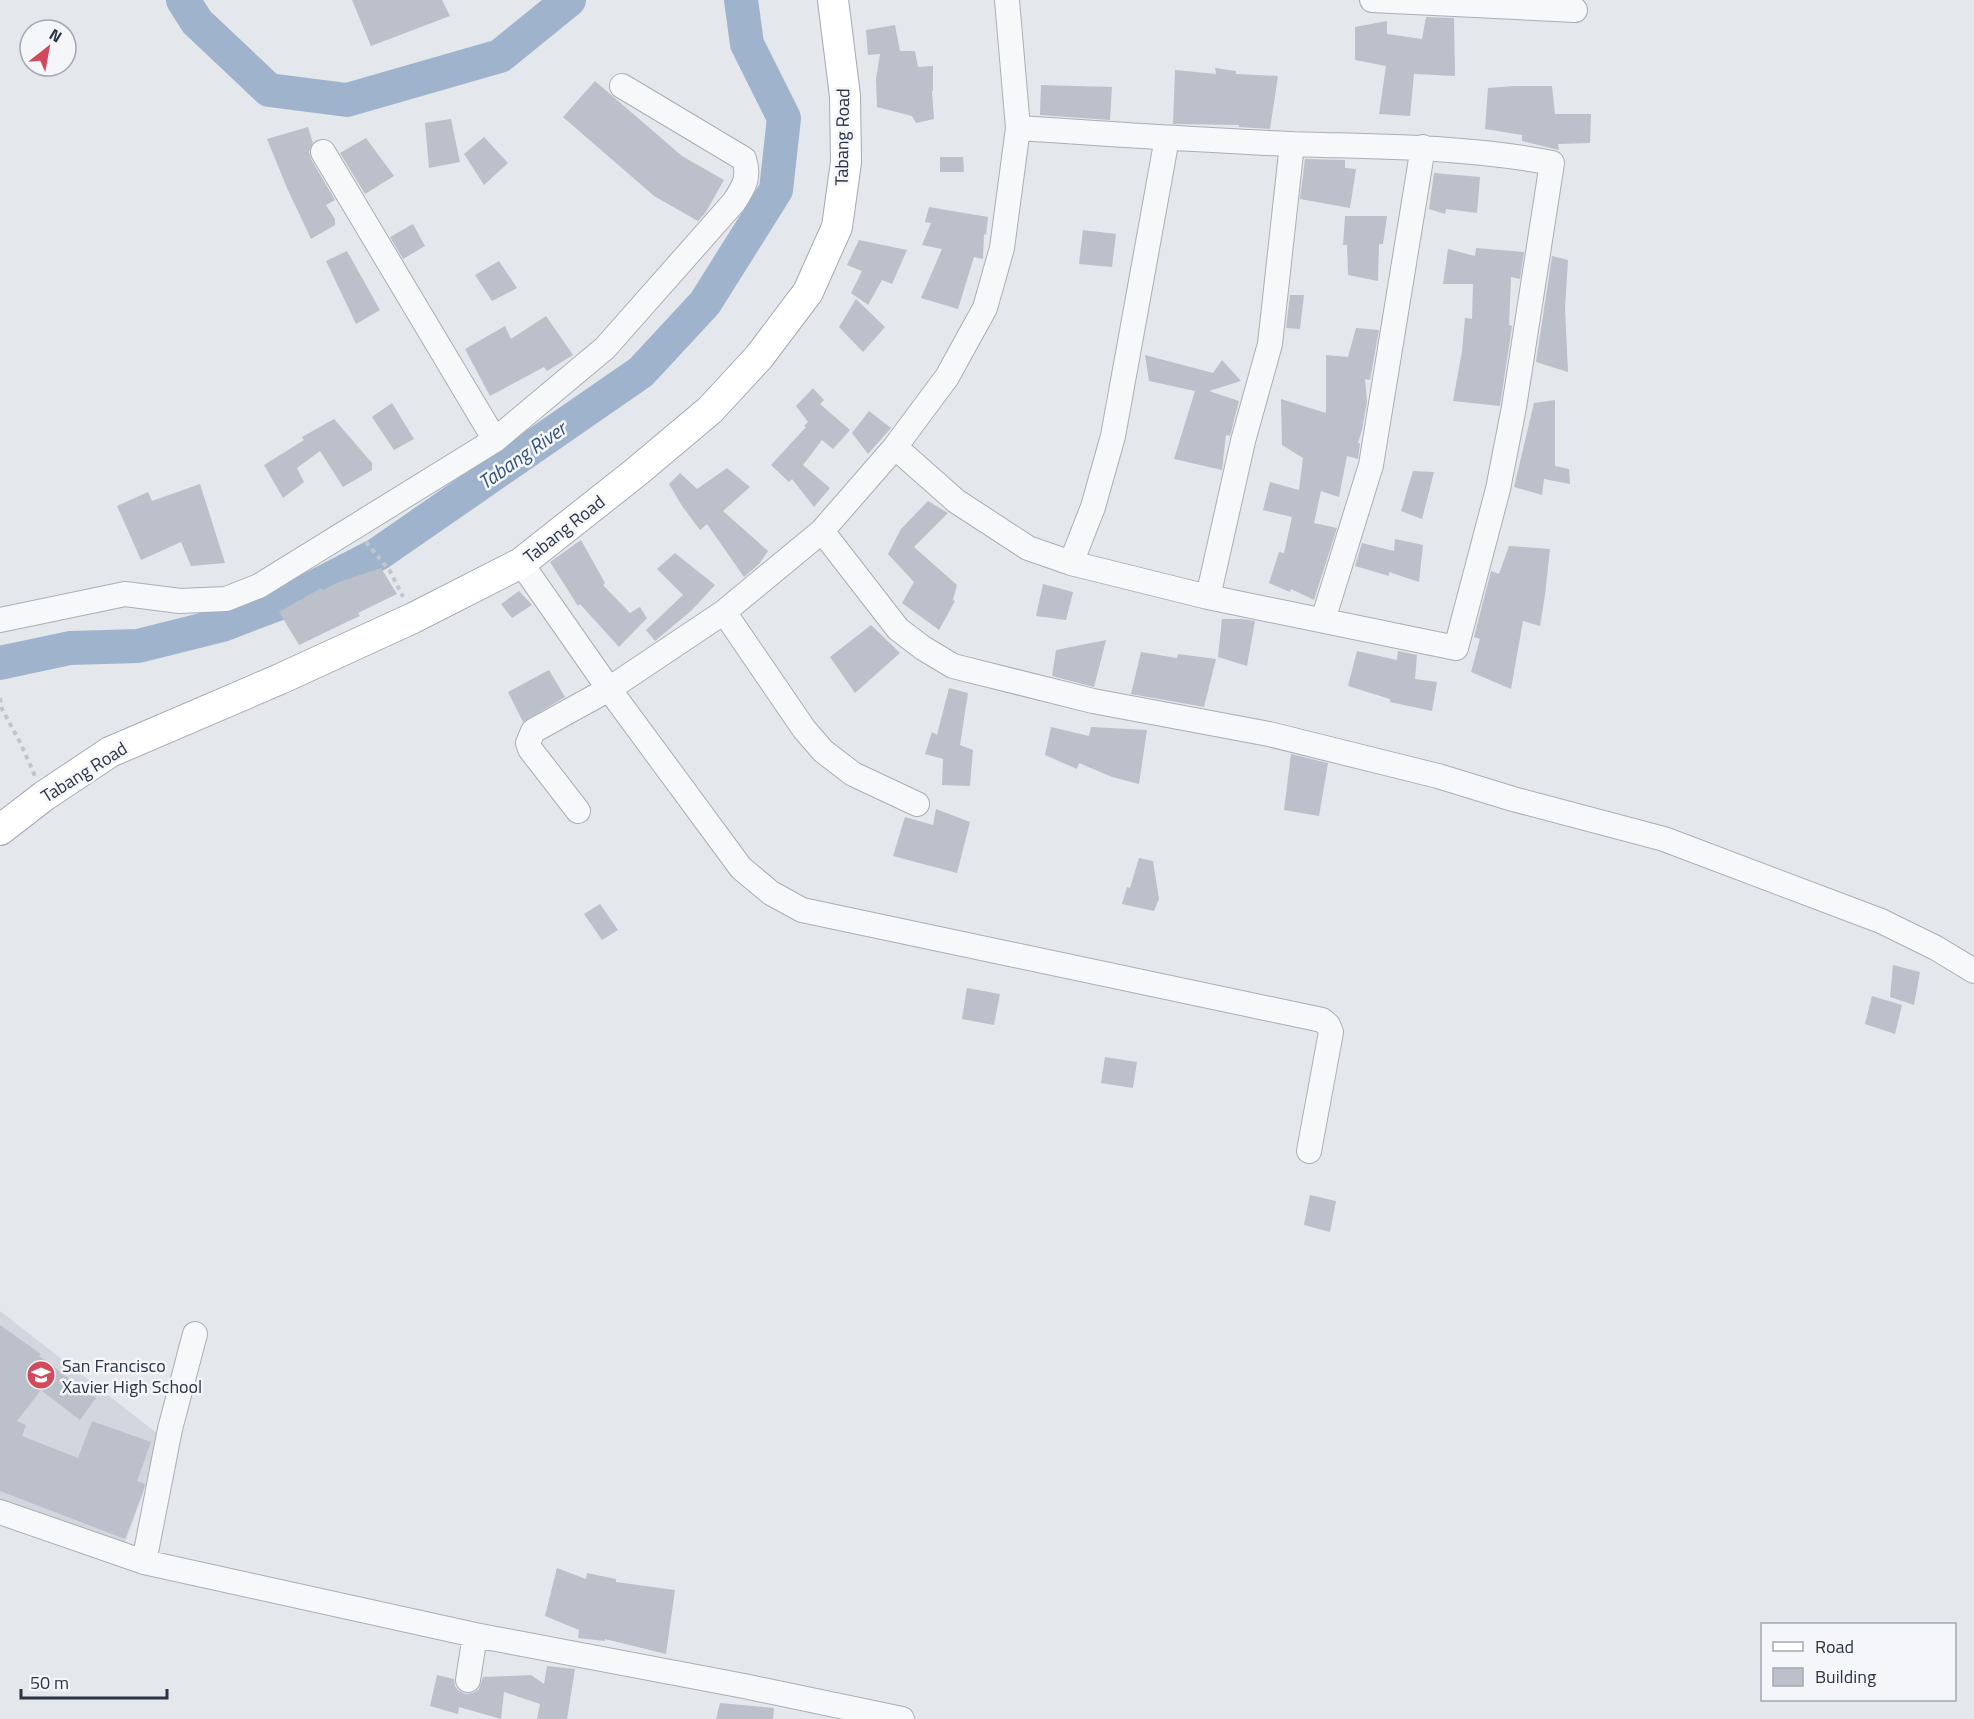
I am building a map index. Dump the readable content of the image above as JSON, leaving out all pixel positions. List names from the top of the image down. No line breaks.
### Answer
{"streets":{"main road":["Tabang Road"]},"water":["Tabang River"],"places":{"school or university":["San Francisco Xavier High School"]},"legend":["Road","Building"],"scale_bar":"50 m","north":"top right"}
